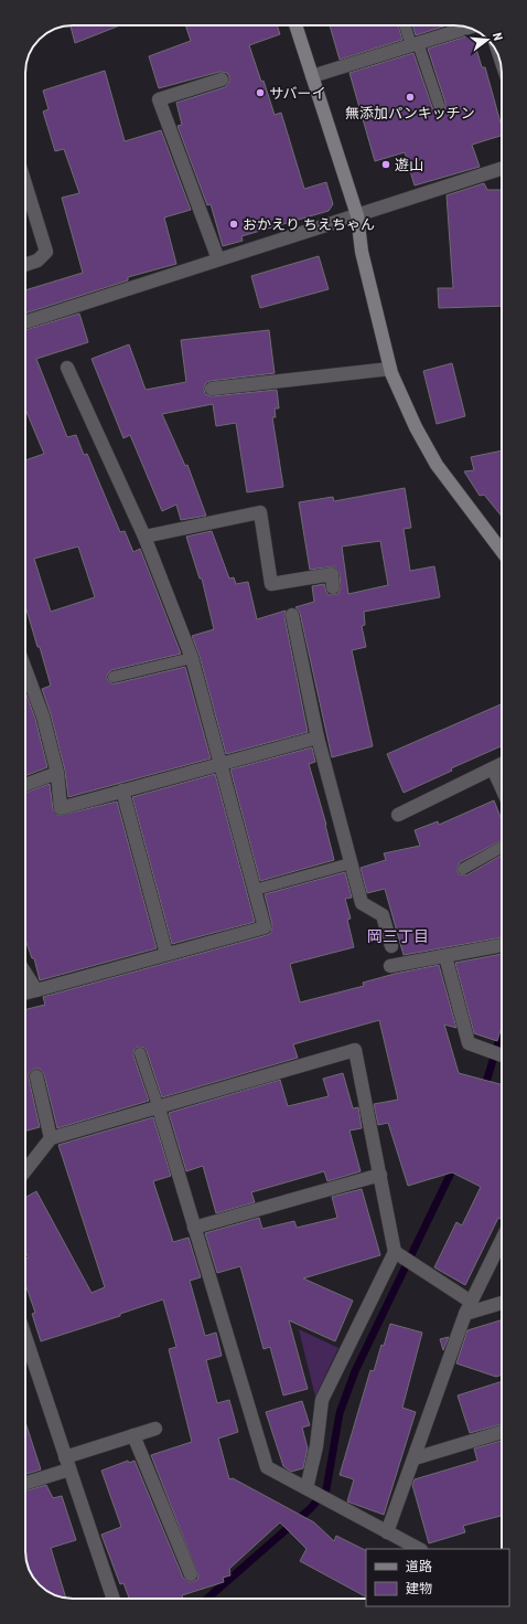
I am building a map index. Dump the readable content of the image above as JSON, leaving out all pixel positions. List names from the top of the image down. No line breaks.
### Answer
{"districts":["岡三丁目"],"places":["サバーイ","無添加パンキッチン","遊山","おかえり ちえちゃん"],"legend":["道路","建物"],"north":"right"}
